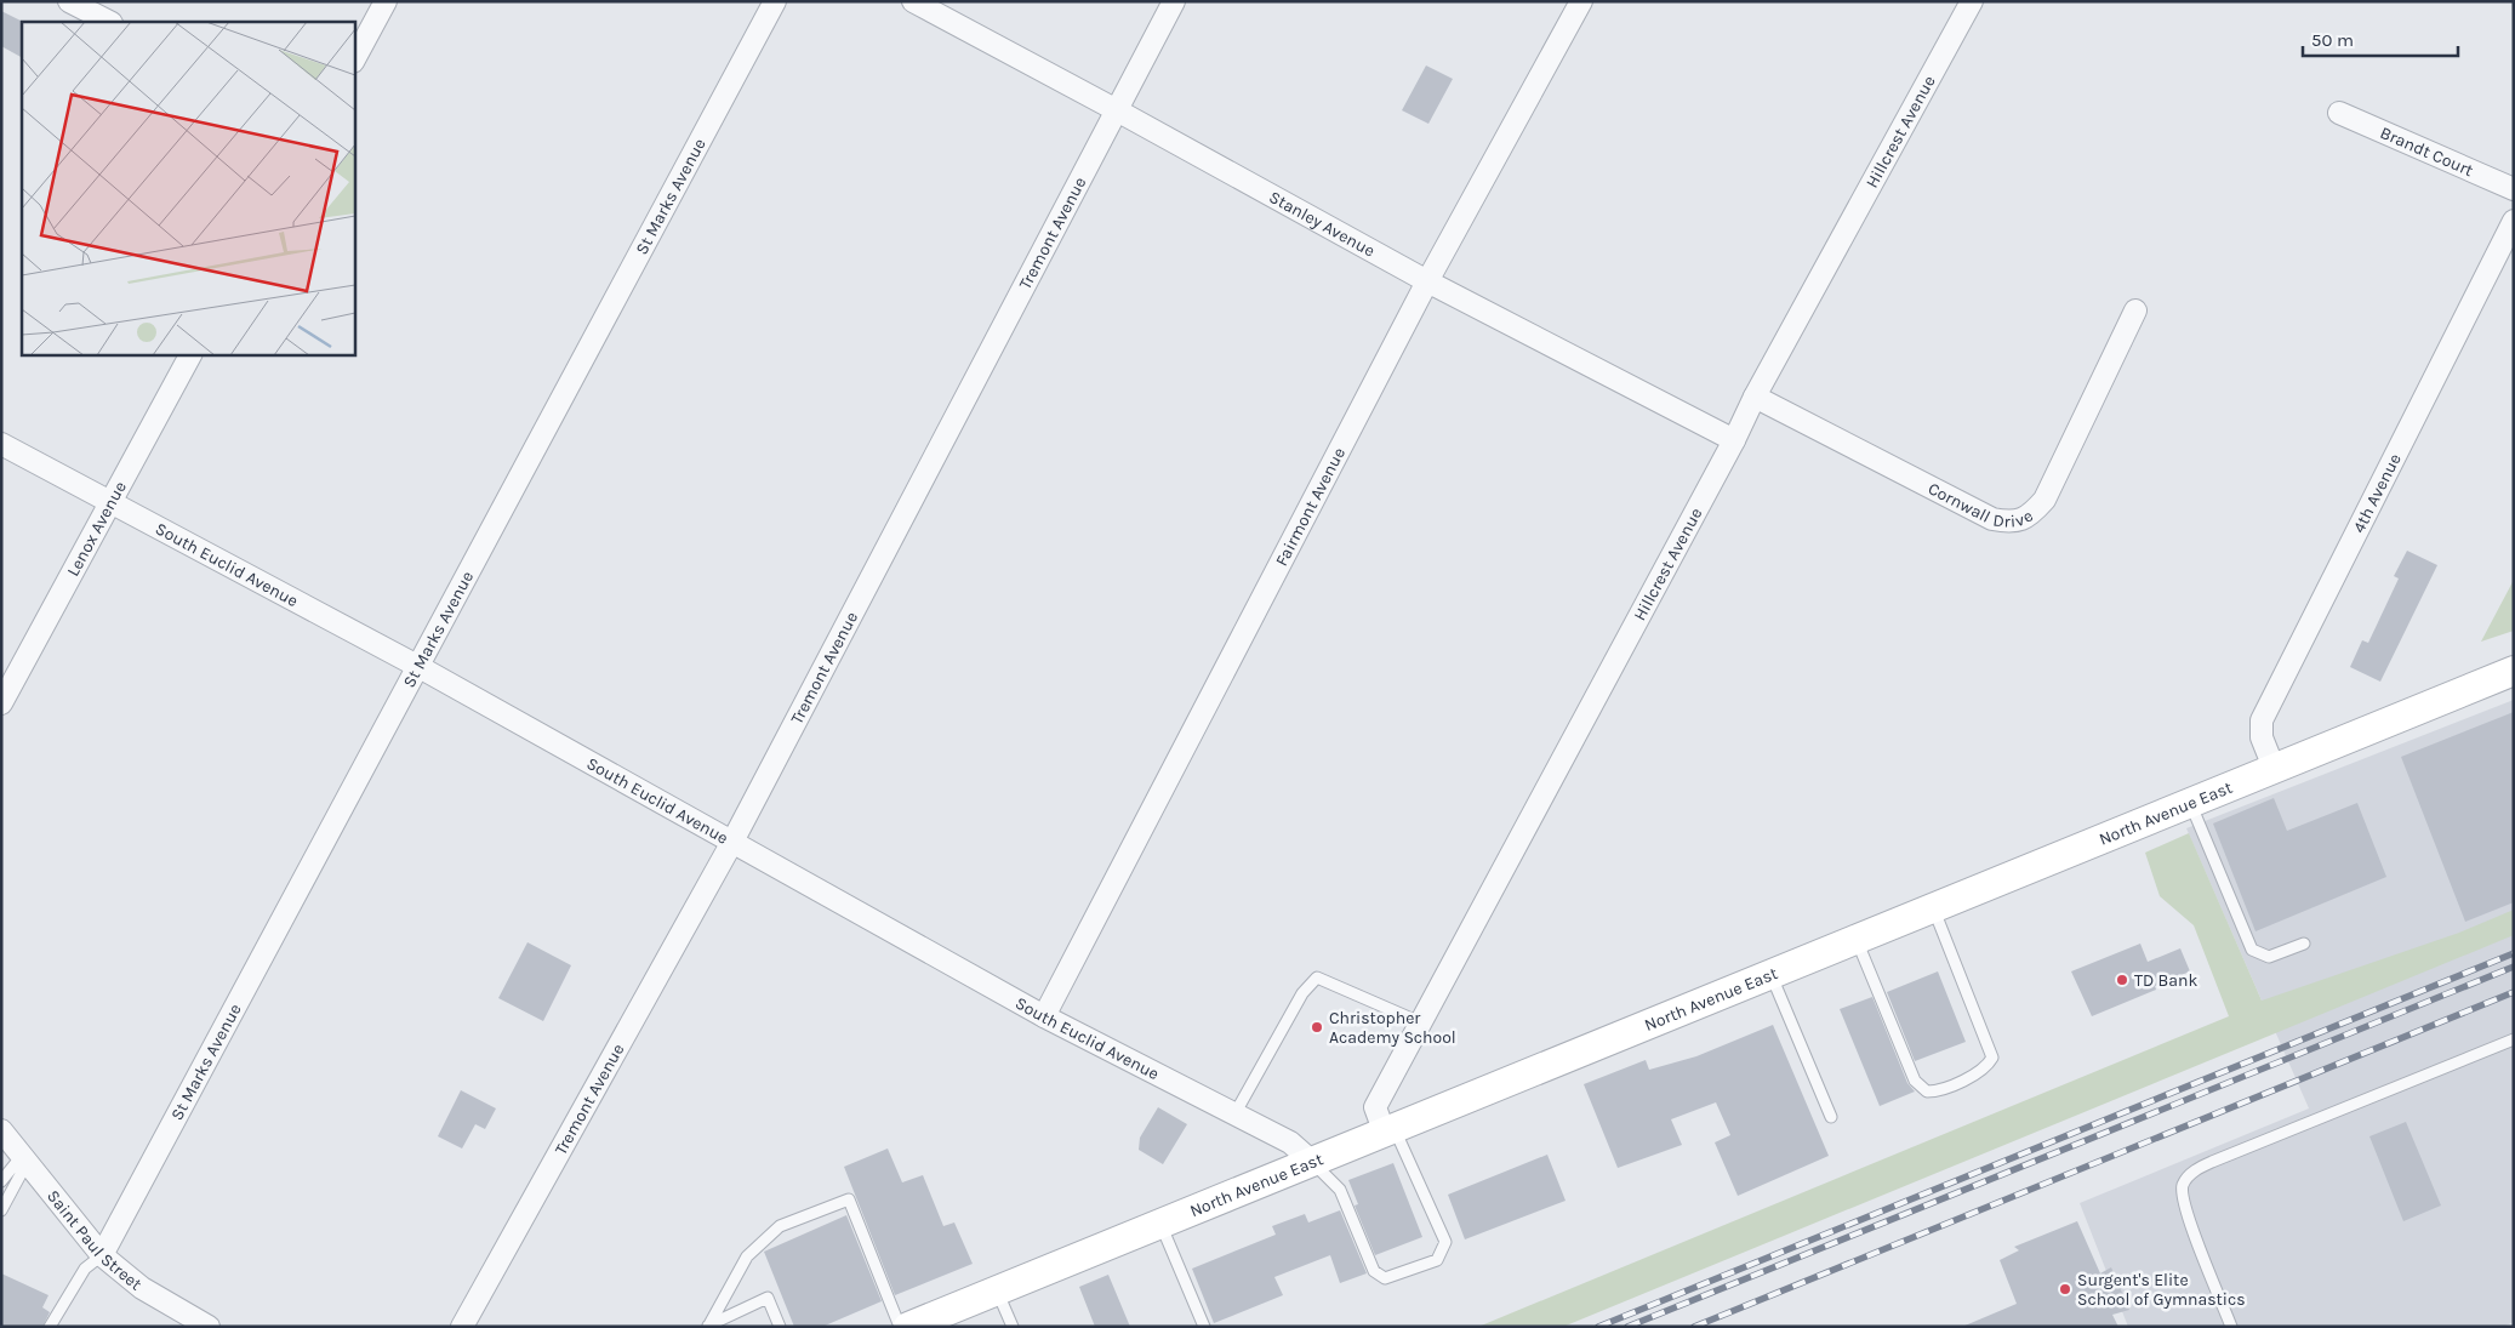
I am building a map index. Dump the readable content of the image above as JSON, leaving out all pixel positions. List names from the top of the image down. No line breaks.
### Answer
{"streets":{"main road":["North Avenue East"],"street":["Hillcrest Avenue","Brandt Court","St Marks Avenue","Stanley Avenue","Tremont Avenue","4th Avenue","Cornwall Drive","Fairmont Avenue","Lenox Avenue","South Euclid Avenue","Saint Paul Street"]},"crossings":[["Hillcrest Avenue","Stanley Avenue"],["Hillcrest Avenue","Cornwall Drive"],["Hillcrest Avenue","North Avenue East"],["St Marks Avenue","South Euclid Avenue"],["St Marks Avenue","Saint Paul Street"],["Stanley Avenue","Tremont Avenue"],["Stanley Avenue","Fairmont Avenue"],["Tremont Avenue","South Euclid Avenue"],["4th Avenue","North Avenue East"],["Fairmont Avenue","South Euclid Avenue"],["Lenox Avenue","South Euclid Avenue"],["South Euclid Avenue","North Avenue East"]],"places":["TD Bank","Christopher Academy School","Surgent's Elite School of Gymnastics"],"scale_bar":"50 m"}
